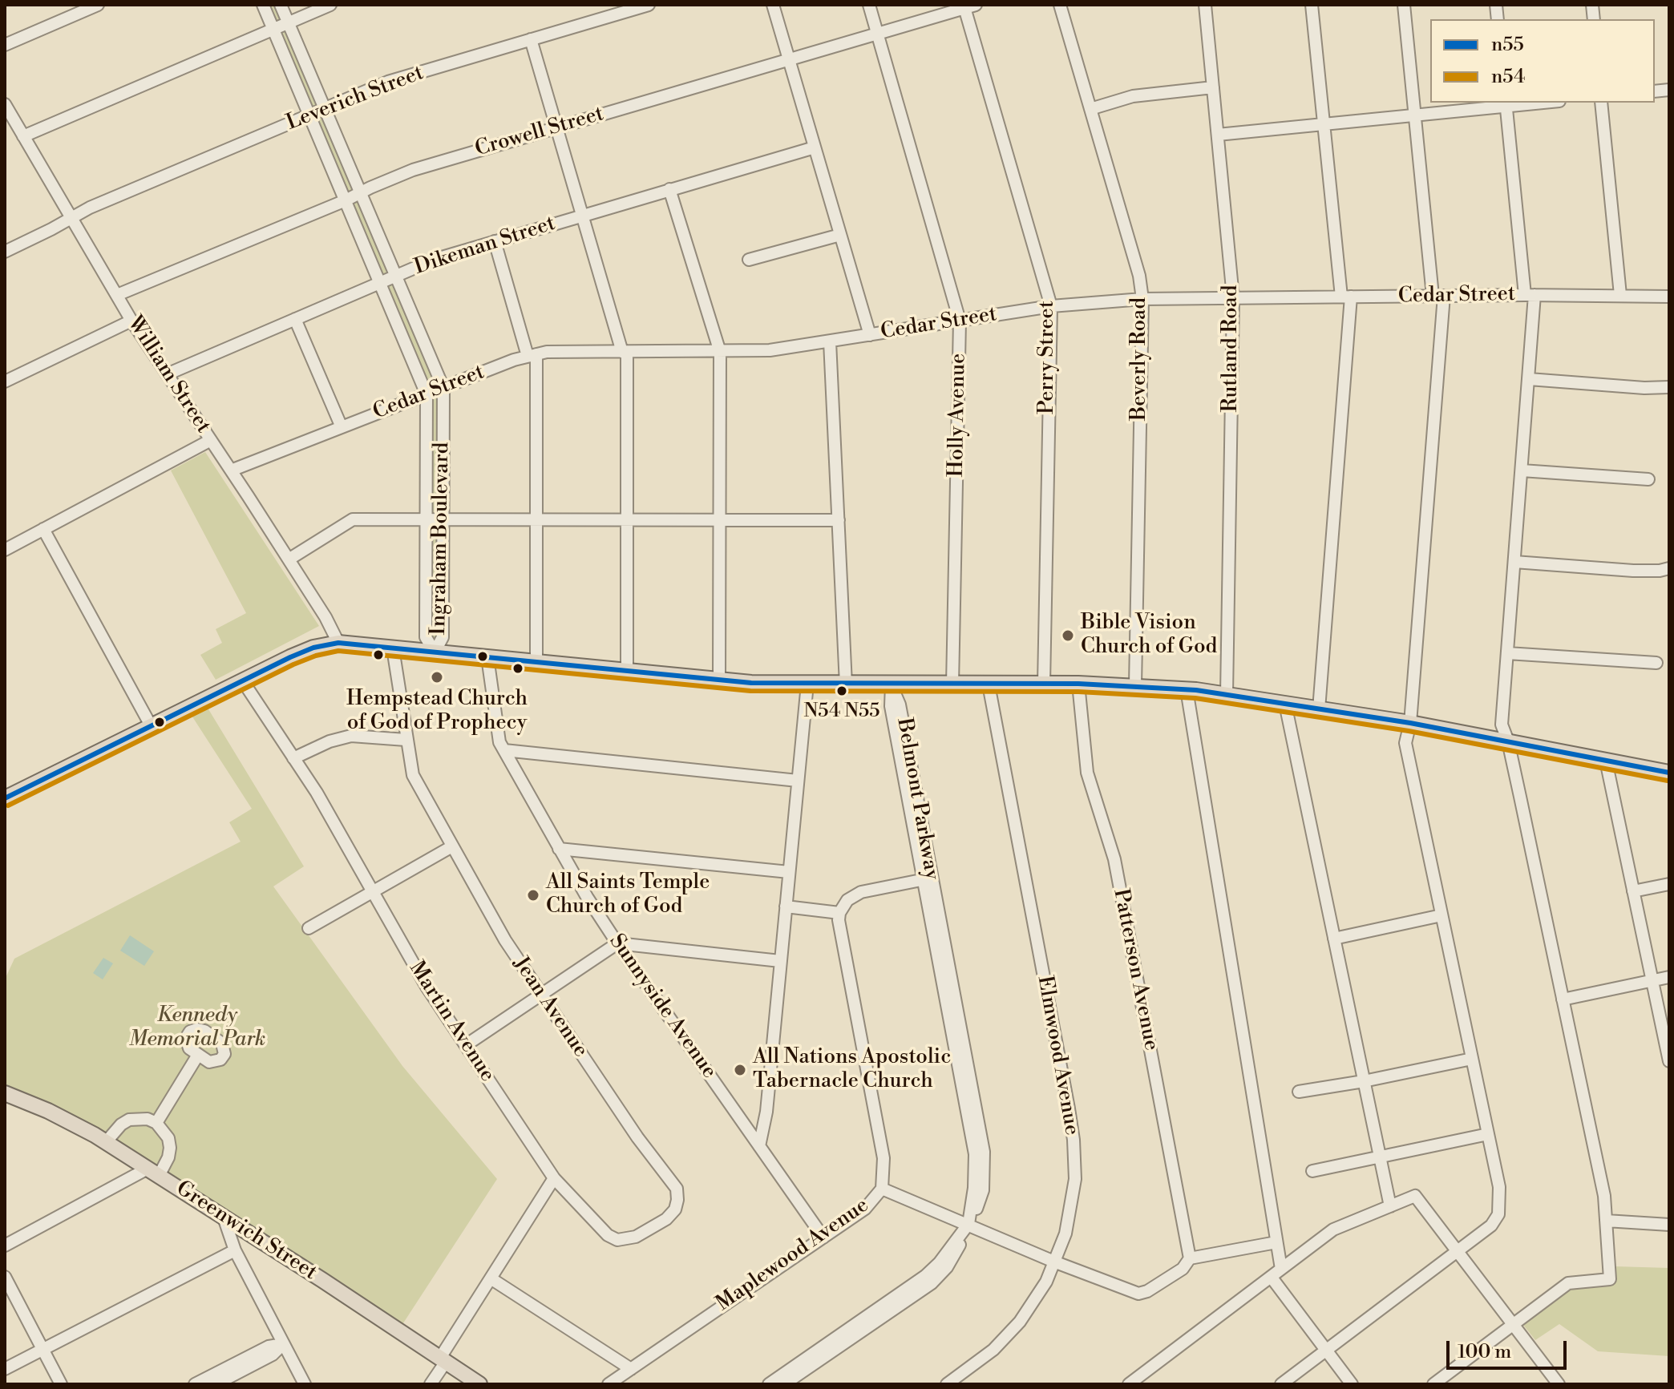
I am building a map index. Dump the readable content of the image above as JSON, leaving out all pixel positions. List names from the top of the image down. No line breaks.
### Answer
{"streets":{"main road":["Greenwich Street"],"street":["Leverich Street","Crowell Street","Dikeman Street","Cedar Street","Rutland Road","Perry Street","Beverly Road","William Street","Holly Avenue","Ingraham Boulevard","Belmont Parkway","Patterson Avenue","Sunnyside Avenue","Jean Avenue","Martin Avenue","Elmwood Avenue","Maplewood Avenue"]},"crossings":[["Leverich Street","William Street"],["Leverich Street","Ingraham Boulevard"],["Crowell Street","Perry Street"],["Crowell Street","William Street"],["Crowell Street","Holly Avenue"],["Crowell Street","Ingraham Boulevard"],["Dikeman Street","William Street"],["Dikeman Street","Ingraham Boulevard"],["Cedar Street","Rutland Road"],["Cedar Street","Perry Street"],["Cedar Street","Beverly Road"],["Cedar Street","William Street"],["Cedar Street","Holly Avenue"],["Cedar Street","Ingraham Boulevard"],["Sunnyside Avenue","Maplewood Avenue"],["Jean Avenue","Martin Avenue"]],"parks":["Kennedy Memorial Park"],"places":["Bible Vision Church of God","Hempstead Church of God of Prophecy","N54 N55","All Saints Temple Church of God","All Nations Apostolic Tabernacle Church"],"lines":["transit line n55","transit line n54"],"legend":["n55","n54"],"scale_bar":"100 m"}
